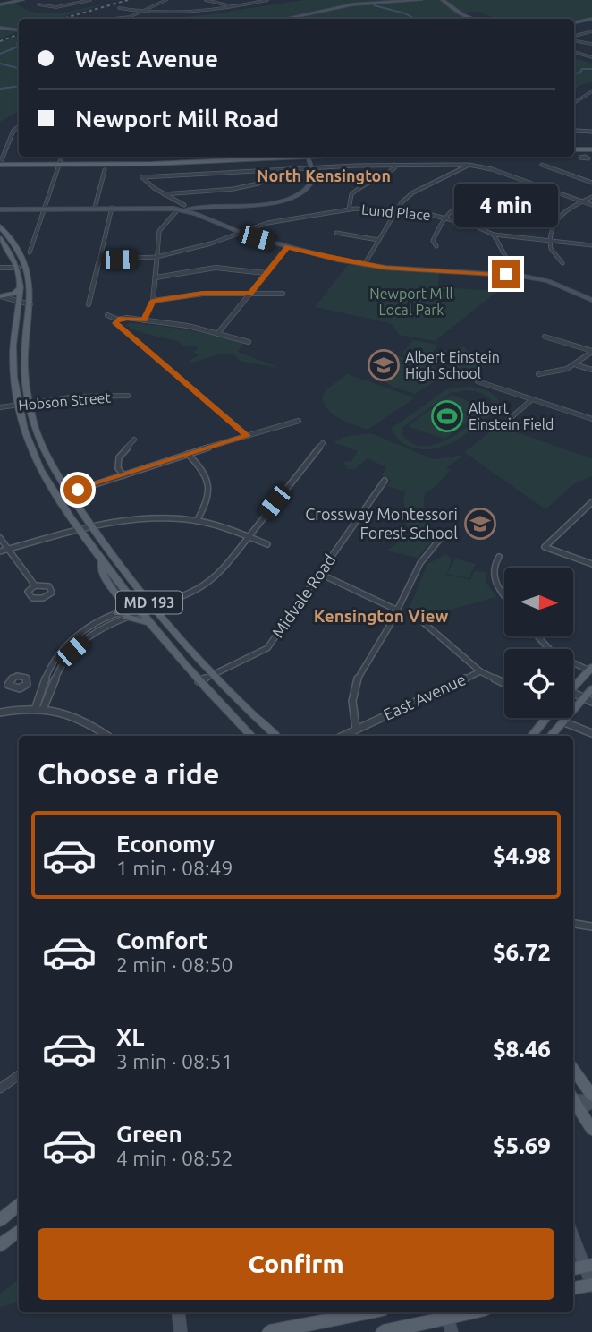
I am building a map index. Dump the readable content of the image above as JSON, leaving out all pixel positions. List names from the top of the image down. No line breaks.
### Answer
{"streets":{"main road":["MD 193"],"street":["Lund Place","Hobson Street","Midvale Road","East Avenue"]},"crossings":[["Hobson Street","MD 193"],["Midvale Road","MD 193"]],"districts":["North Kensington","Kensington View"],"parks":["Newport Mill Local Park"],"places":{"school or university":["Albert Einstein High School","Crossway Montessori Forest School"],"sports":["Albert Einstein Field"]},"north":"right","page":{"banner":["West Avenue","Newport Mill Road"],"bubble":"4 min","heading":"Choose a ride","list":[{"name":"Economy","note":"1 min · 08:49","value":"$4.98"},{"name":"Comfort","note":"2 min · 08:50","value":"$6.72"},{"name":"XL","note":"3 min · 08:51","value":"$8.46"},{"name":"Green","note":"4 min · 08:52","value":"$5.69"}],"buttons":"Confirm"}}
